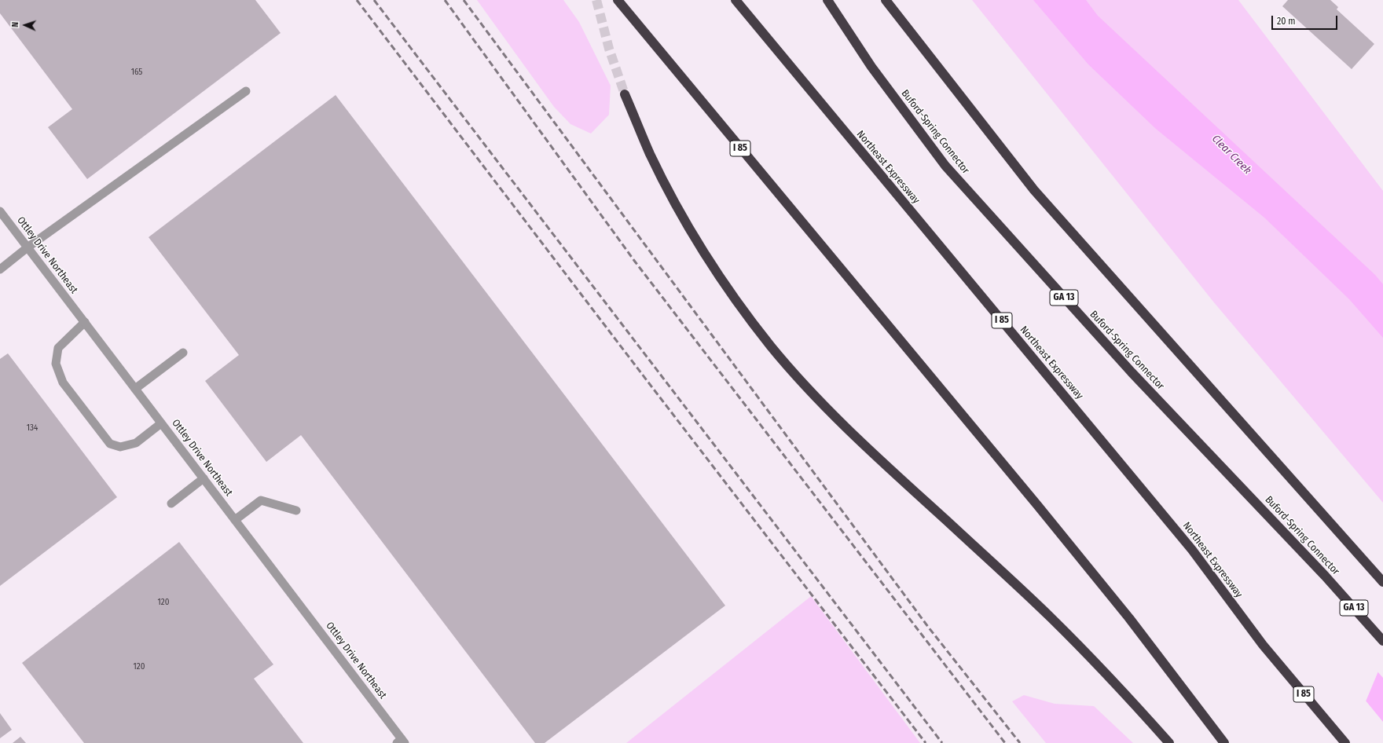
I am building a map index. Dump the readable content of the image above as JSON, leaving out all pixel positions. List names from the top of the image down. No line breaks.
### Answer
{"streets":{"highway":["Buford-Spring Connector","I 85","Northeast Expressway","GA 13"],"street":["Ottley Drive Northeast"]},"water":["Clear Creek"],"house_numbers":["165","134","120","120"],"scale_bar":"20 m","north":"left"}
